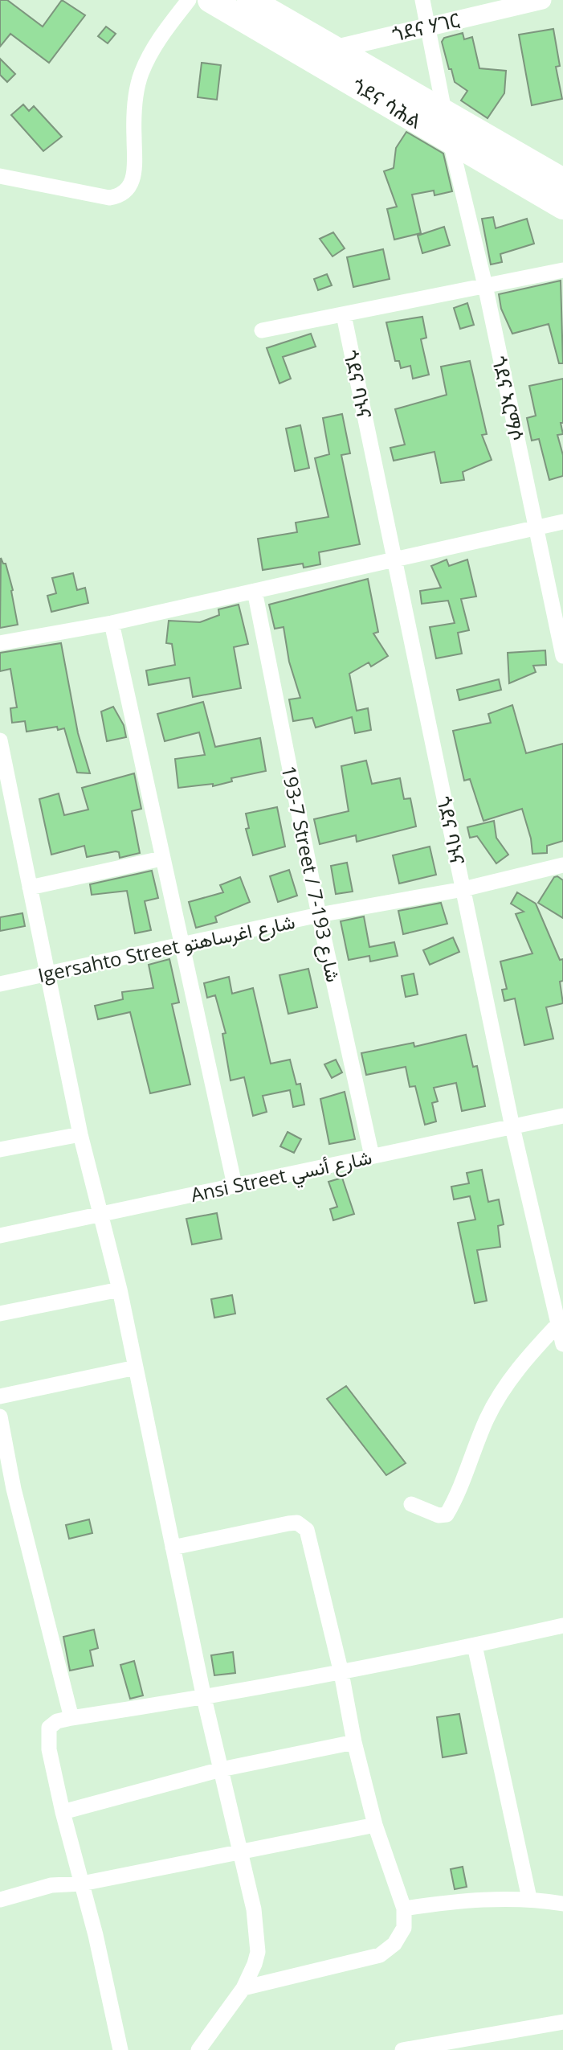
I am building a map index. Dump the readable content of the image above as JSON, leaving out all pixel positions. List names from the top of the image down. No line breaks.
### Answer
{"streets":{"highway":["ጎደና ሳሕል"],"street":["ጎደና ሃገር","ጎደና ባኑና","ጎደና ኣርማሶ","193-7 Street / شارع 193-7","Igersahto Street شارع اغرساهتو","Ansi Street شارع أنسي"]},"crossings":[["ጎደና ሃገር","ጎደና ሳሕል"],["ጎደና ሃገር","ጎደና ኣርማሶ"],["ጎደና ሳሕል","ጎደና ኣርማሶ"],["ጎደና ባኑና","Igersahto Street شارع اغرساهتو"],["ጎደና ባኑና","Ansi Street شارع أنسي"],["193-7 Street / شارع 193-7","Igersahto Street شارع اغرساهتو"],["193-7 Street / شارع 193-7","Ansi Street شارع أنسي"]]}
